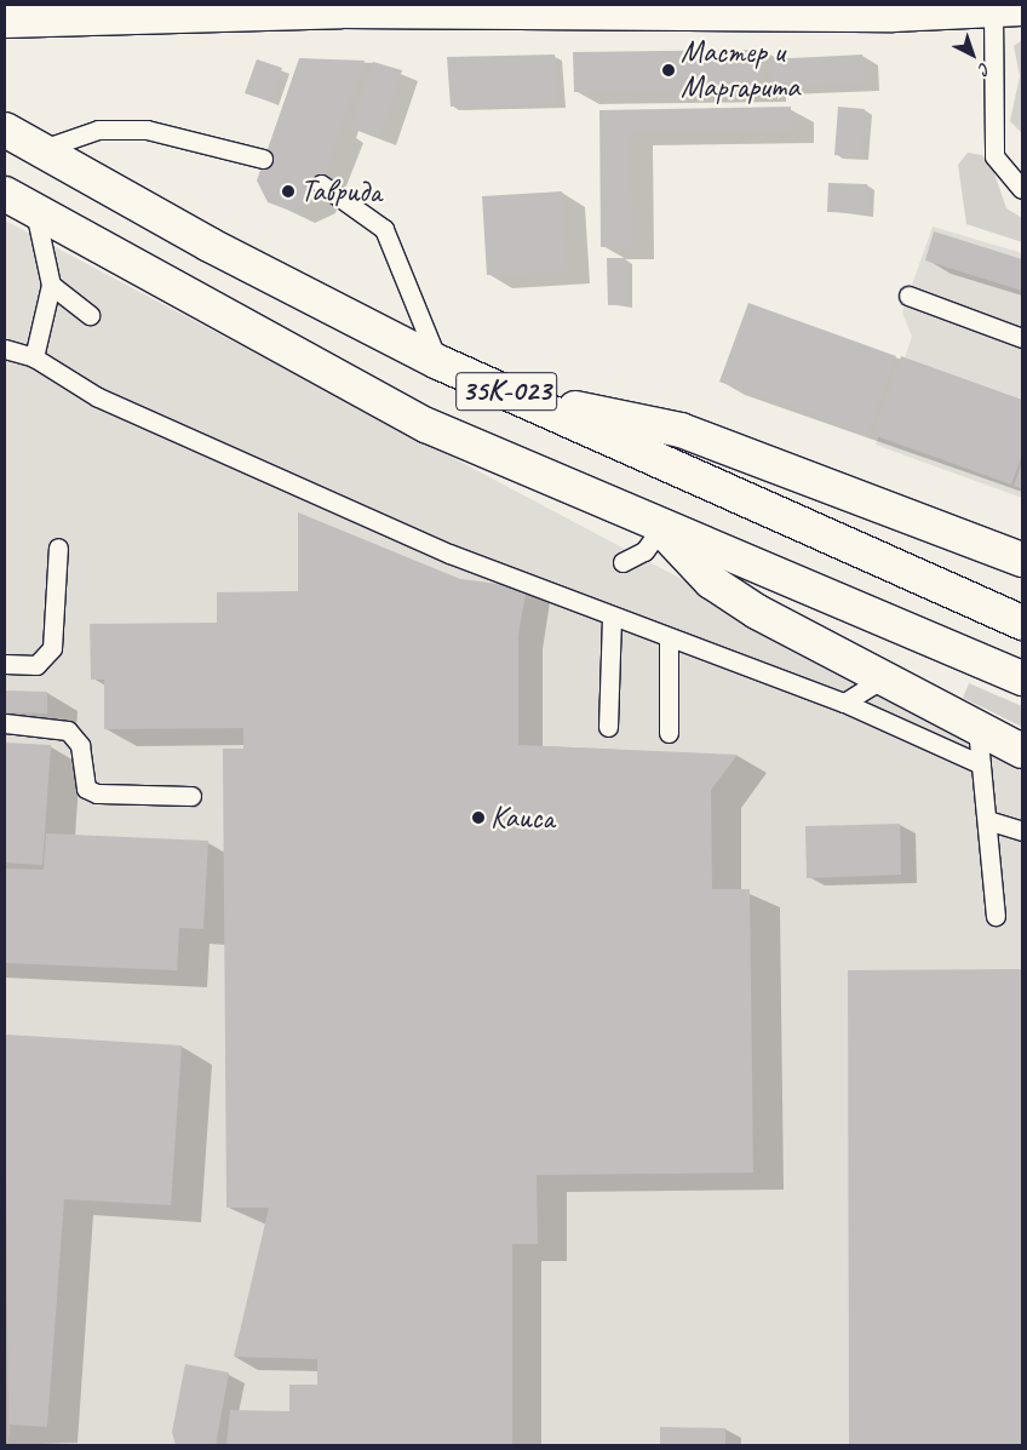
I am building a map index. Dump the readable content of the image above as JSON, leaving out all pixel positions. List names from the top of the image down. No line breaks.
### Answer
{"streets":{"main road":["35К-023"]},"places":["Мастер и Маргарита","Таврида","Каиса"],"north":"bottom right"}
